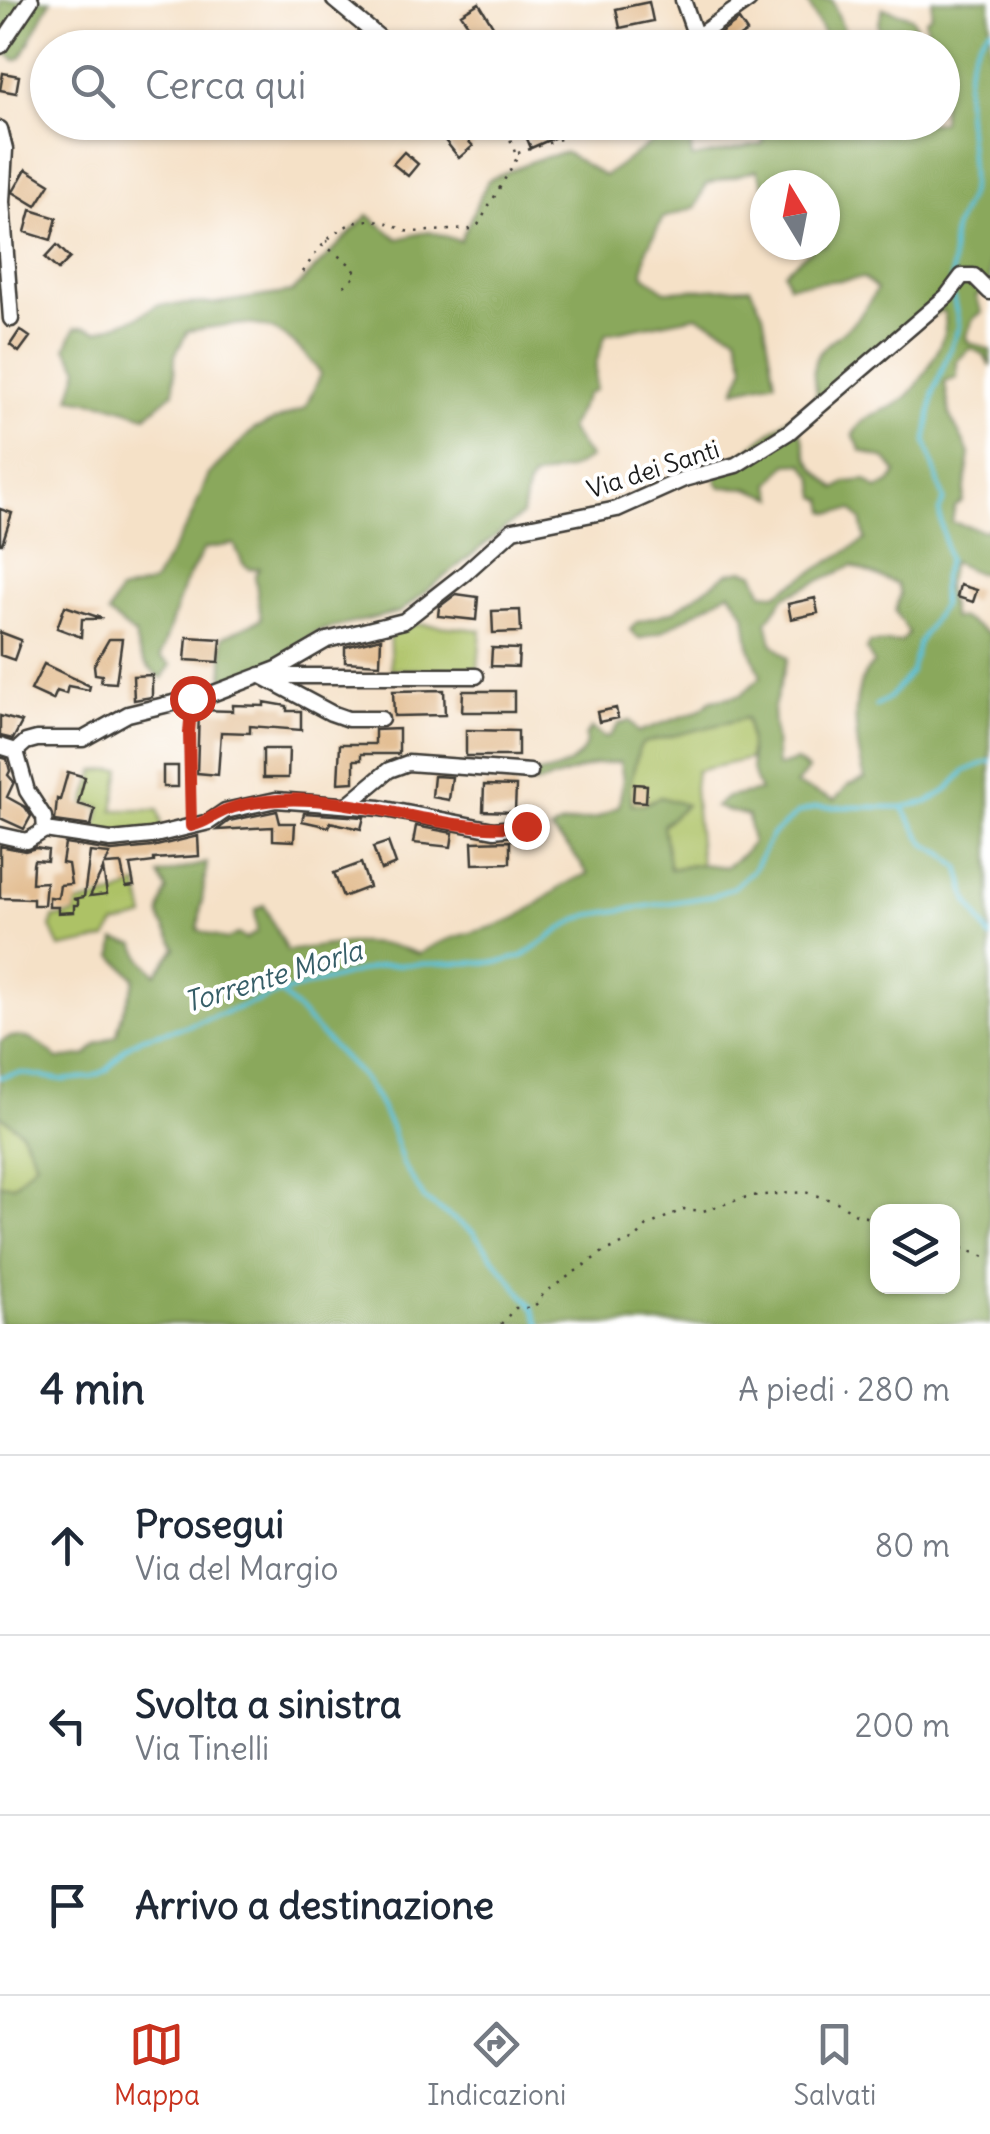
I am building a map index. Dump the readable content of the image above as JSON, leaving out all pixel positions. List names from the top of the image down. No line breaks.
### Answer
{"streets":{"street":["Via dei Santi"]},"water":["Torrente Morla"],"north":"top","page":{"search":"Cerca qui","heading":["4 min","A piedi · 280 m"],"list":[["Prosegui","Via del Margio","80 m"],["Svolta a sinistra","Via Tinelli","200 m"],"Arrivo a destinazione"],"nav":["Mappa","Indicazioni","Salvati"]}}
